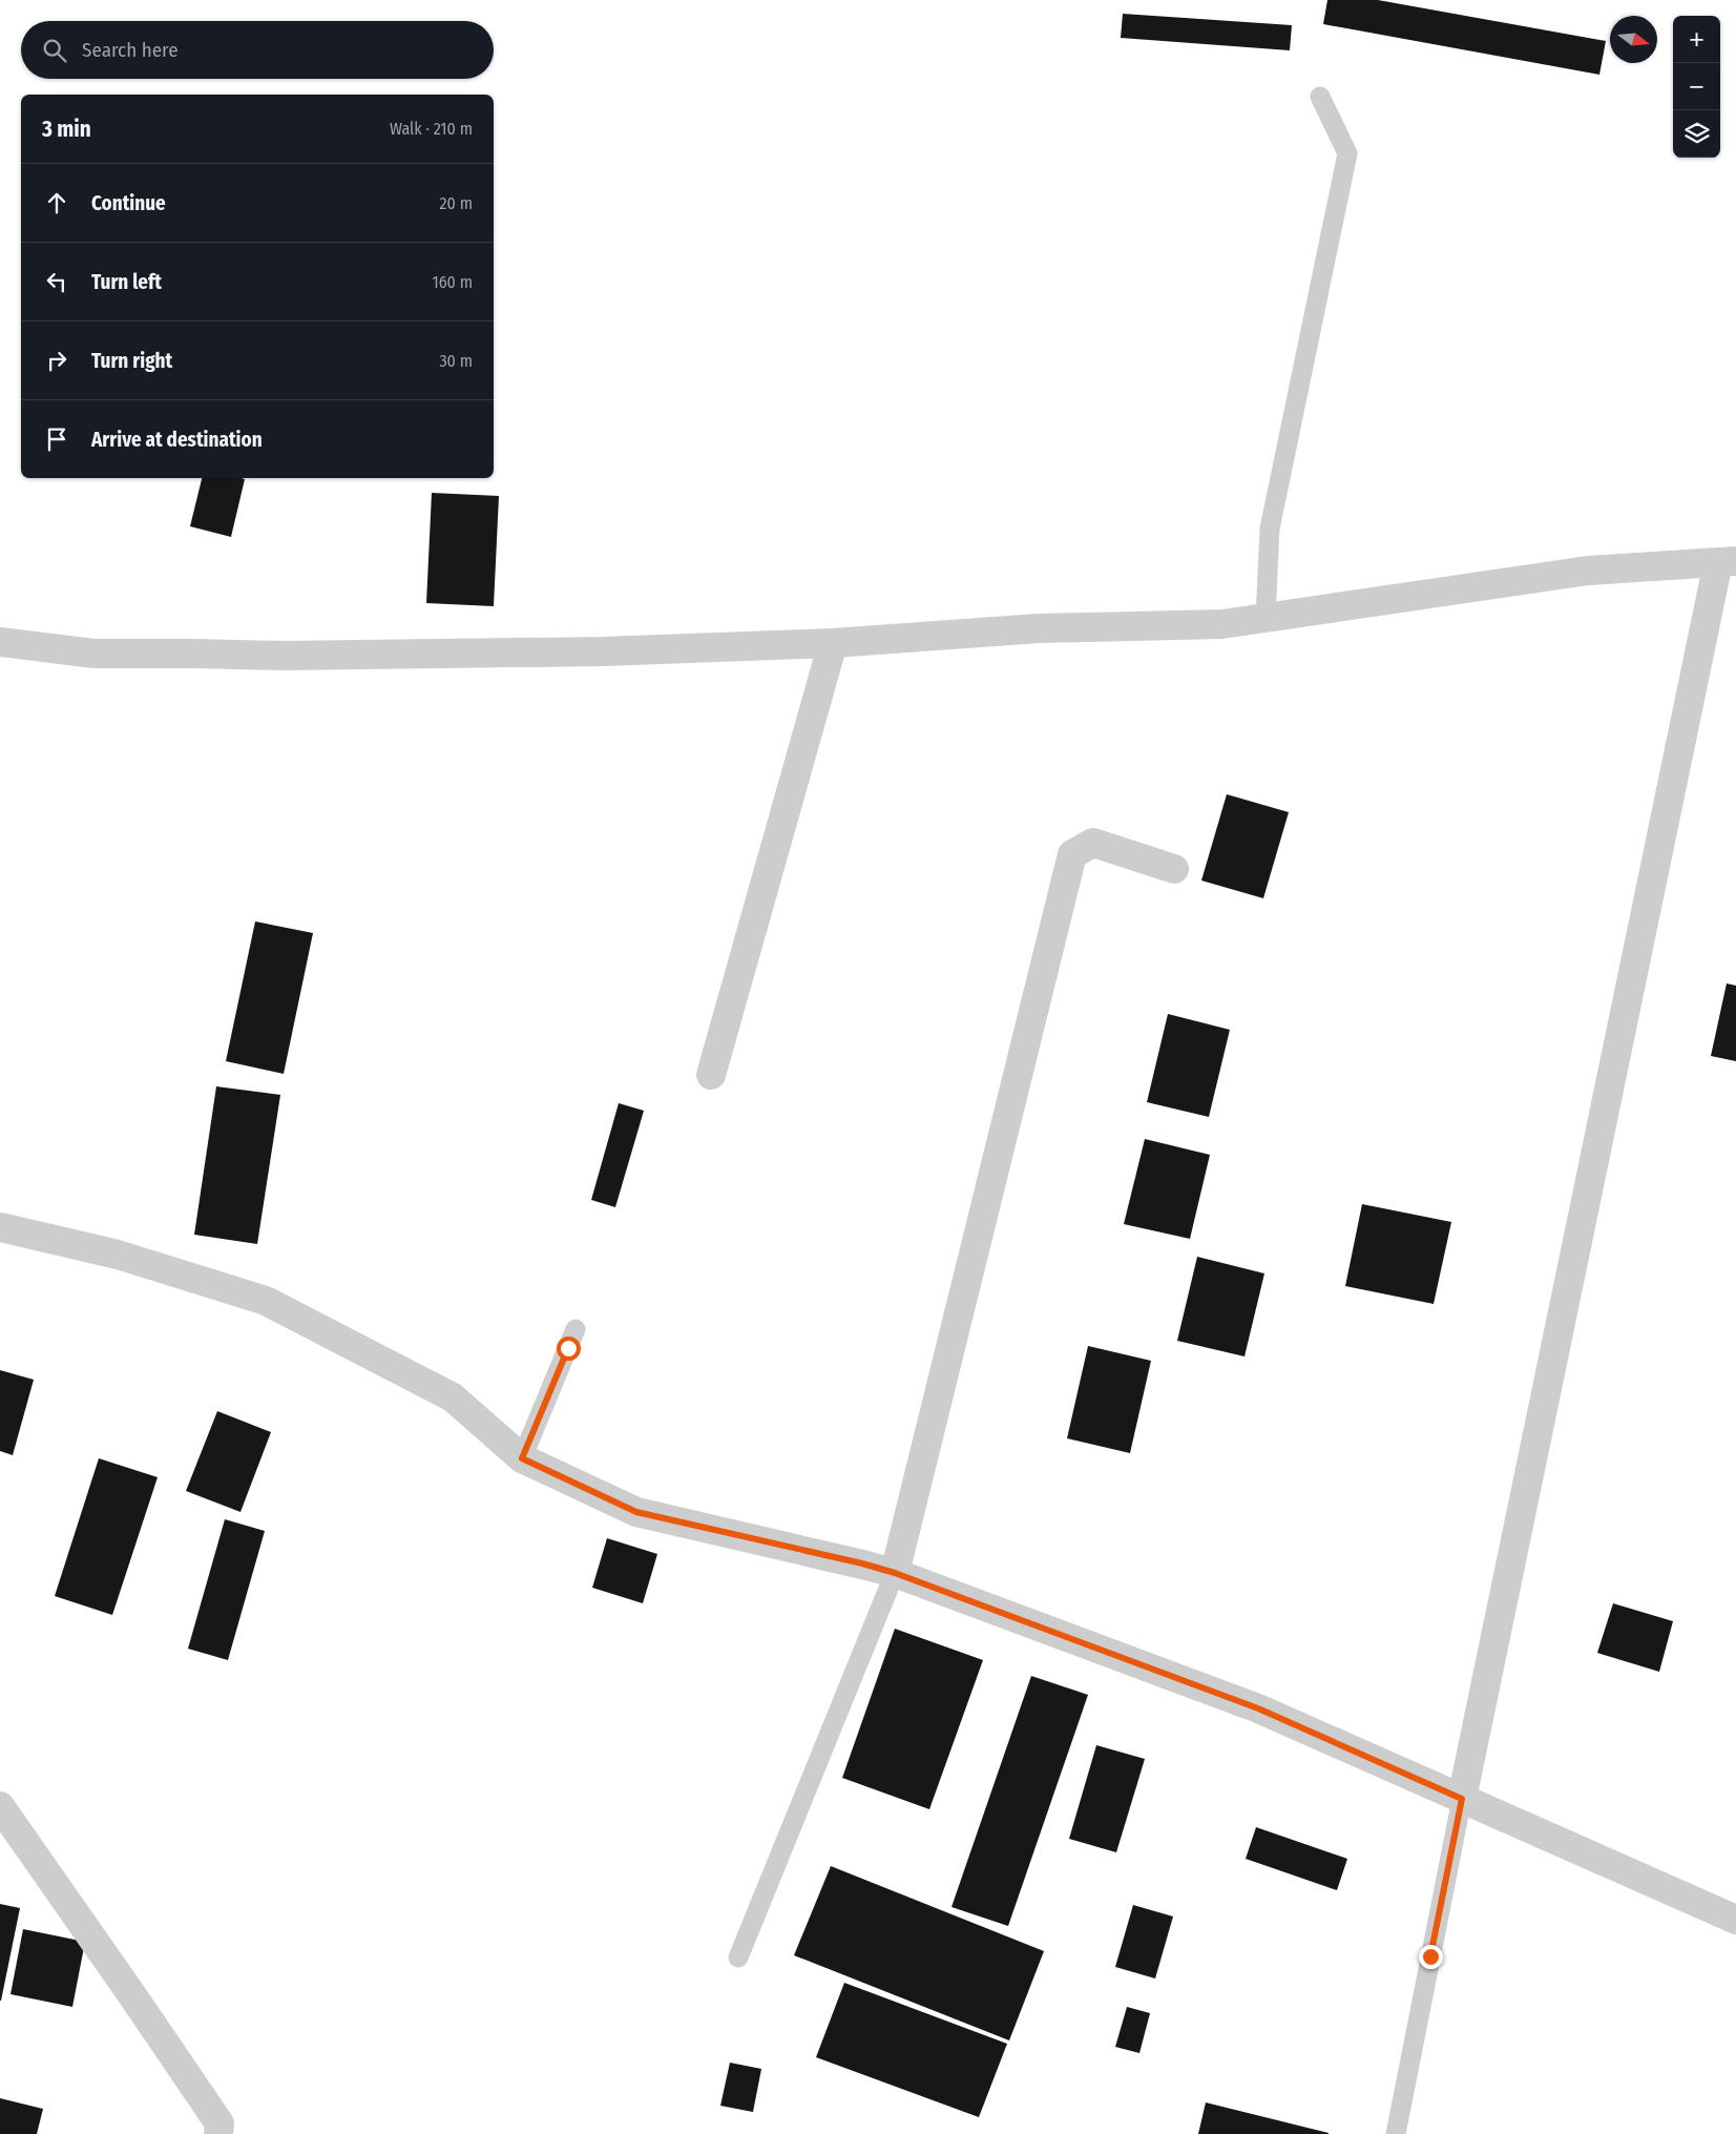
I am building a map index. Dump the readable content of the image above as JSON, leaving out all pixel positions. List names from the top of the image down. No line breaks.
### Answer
{"north":"right","page":{"map_buttons":["+","−"],"search":"Search here","heading":["3 min","Walk · 210 m"],"list":[["Continue","20 m"],["Turn left","160 m"],["Turn right","30 m"],"Arrive at destination"]}}
